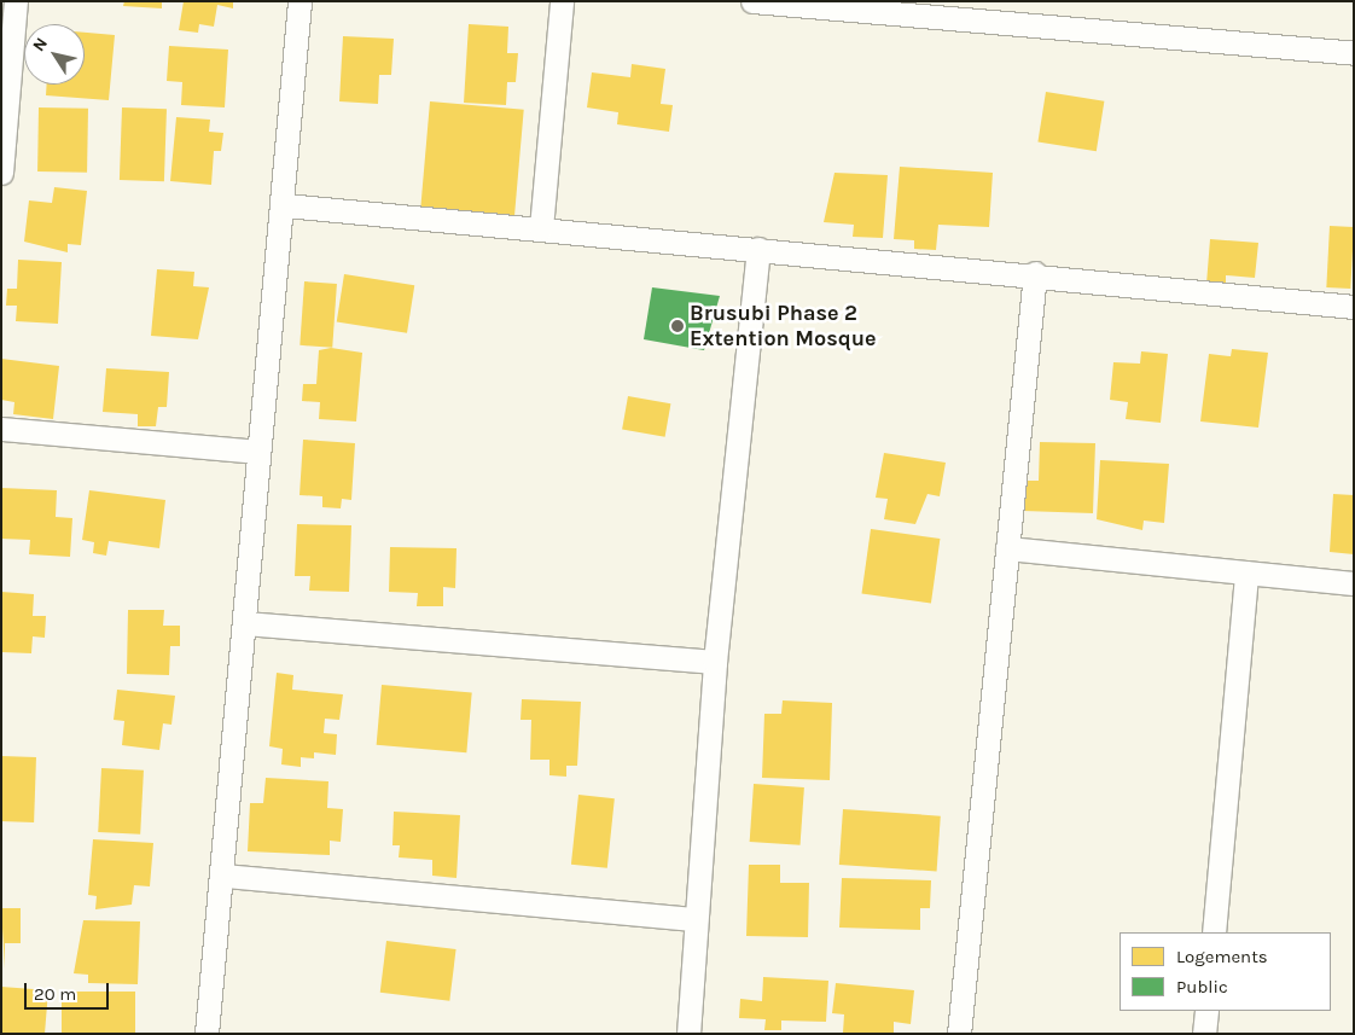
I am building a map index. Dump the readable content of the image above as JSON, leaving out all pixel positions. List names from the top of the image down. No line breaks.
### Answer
{"places":["Brusubi Phase 2 Extention Mosque"],"legend":["Logements","Public"],"scale_bar":"20 m","north":"top left"}
